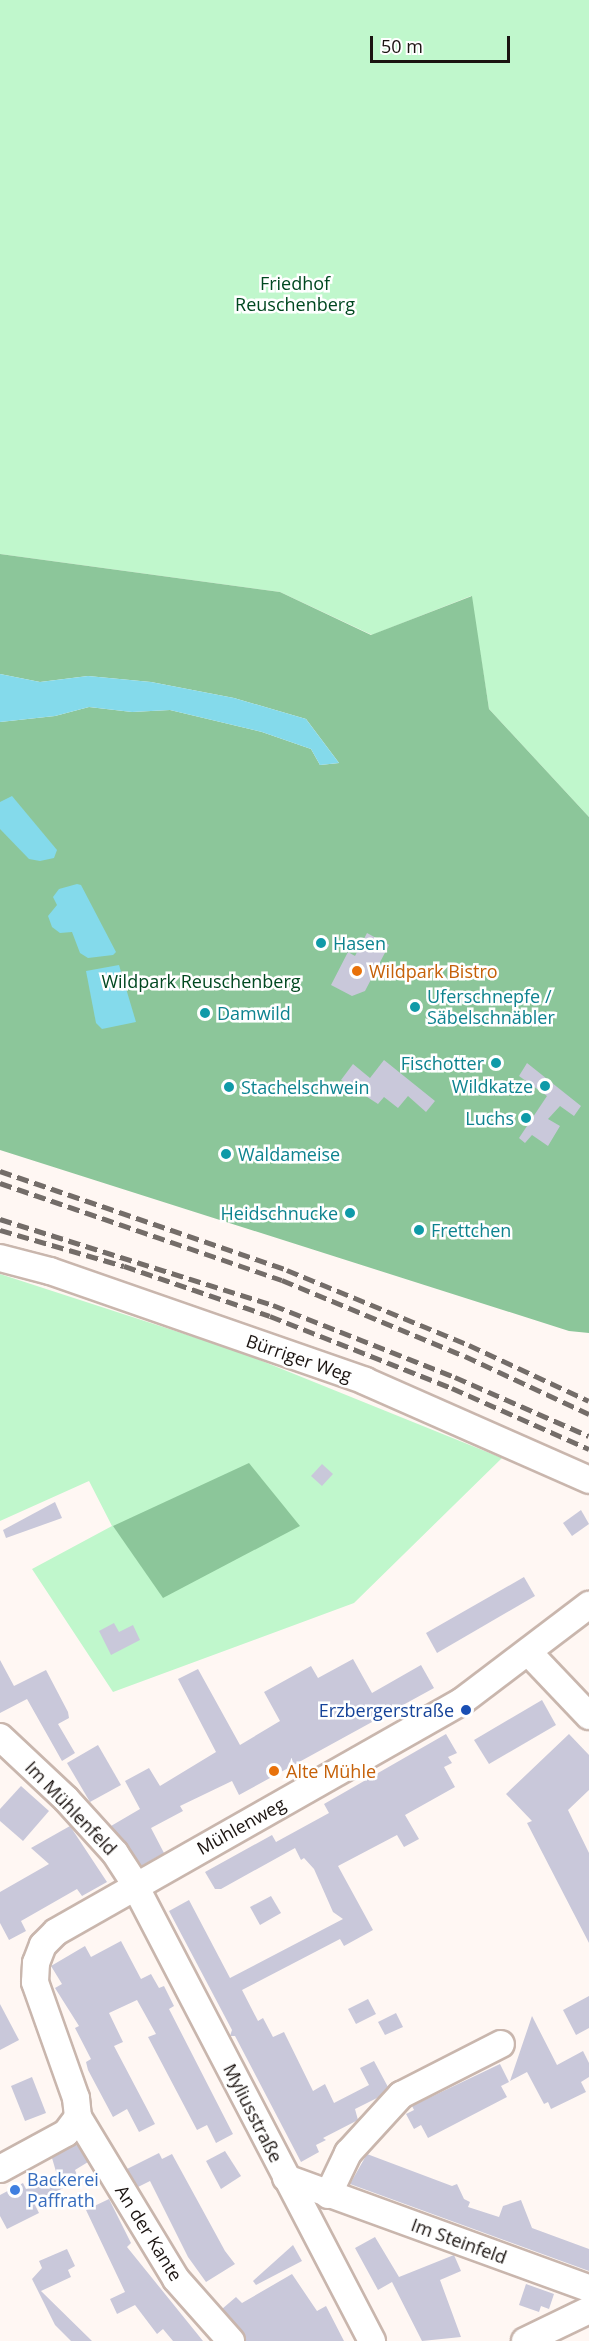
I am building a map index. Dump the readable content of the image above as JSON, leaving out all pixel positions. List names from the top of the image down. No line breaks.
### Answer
{"streets":{"street":["Bürriger Weg","Im Mühlenfeld","Mühlenweg","Myliusstraße","An der Kante","Im Steinfeld"]},"crossings":[["Im Mühlenfeld","Mühlenweg"],["Im Mühlenfeld","Myliusstraße"],["Mühlenweg","Myliusstraße"],["Mühlenweg","An der Kante"],["Myliusstraße","Im Steinfeld"]],"parks":["Friedhof Reuschenberg","Wildpark Reuschenberg"],"places":["Hasen","Wildpark Bistro","Uferschnepfe / Säbelschnäbler","Damwild","Fischotter","Wildkatze","Stachelschwein","Luchs","Waldameise","Heidschnucke","Frettchen","Erzbergerstraße","Alte Mühle","Backerei Paffrath"],"scale_bar":"50 m"}
